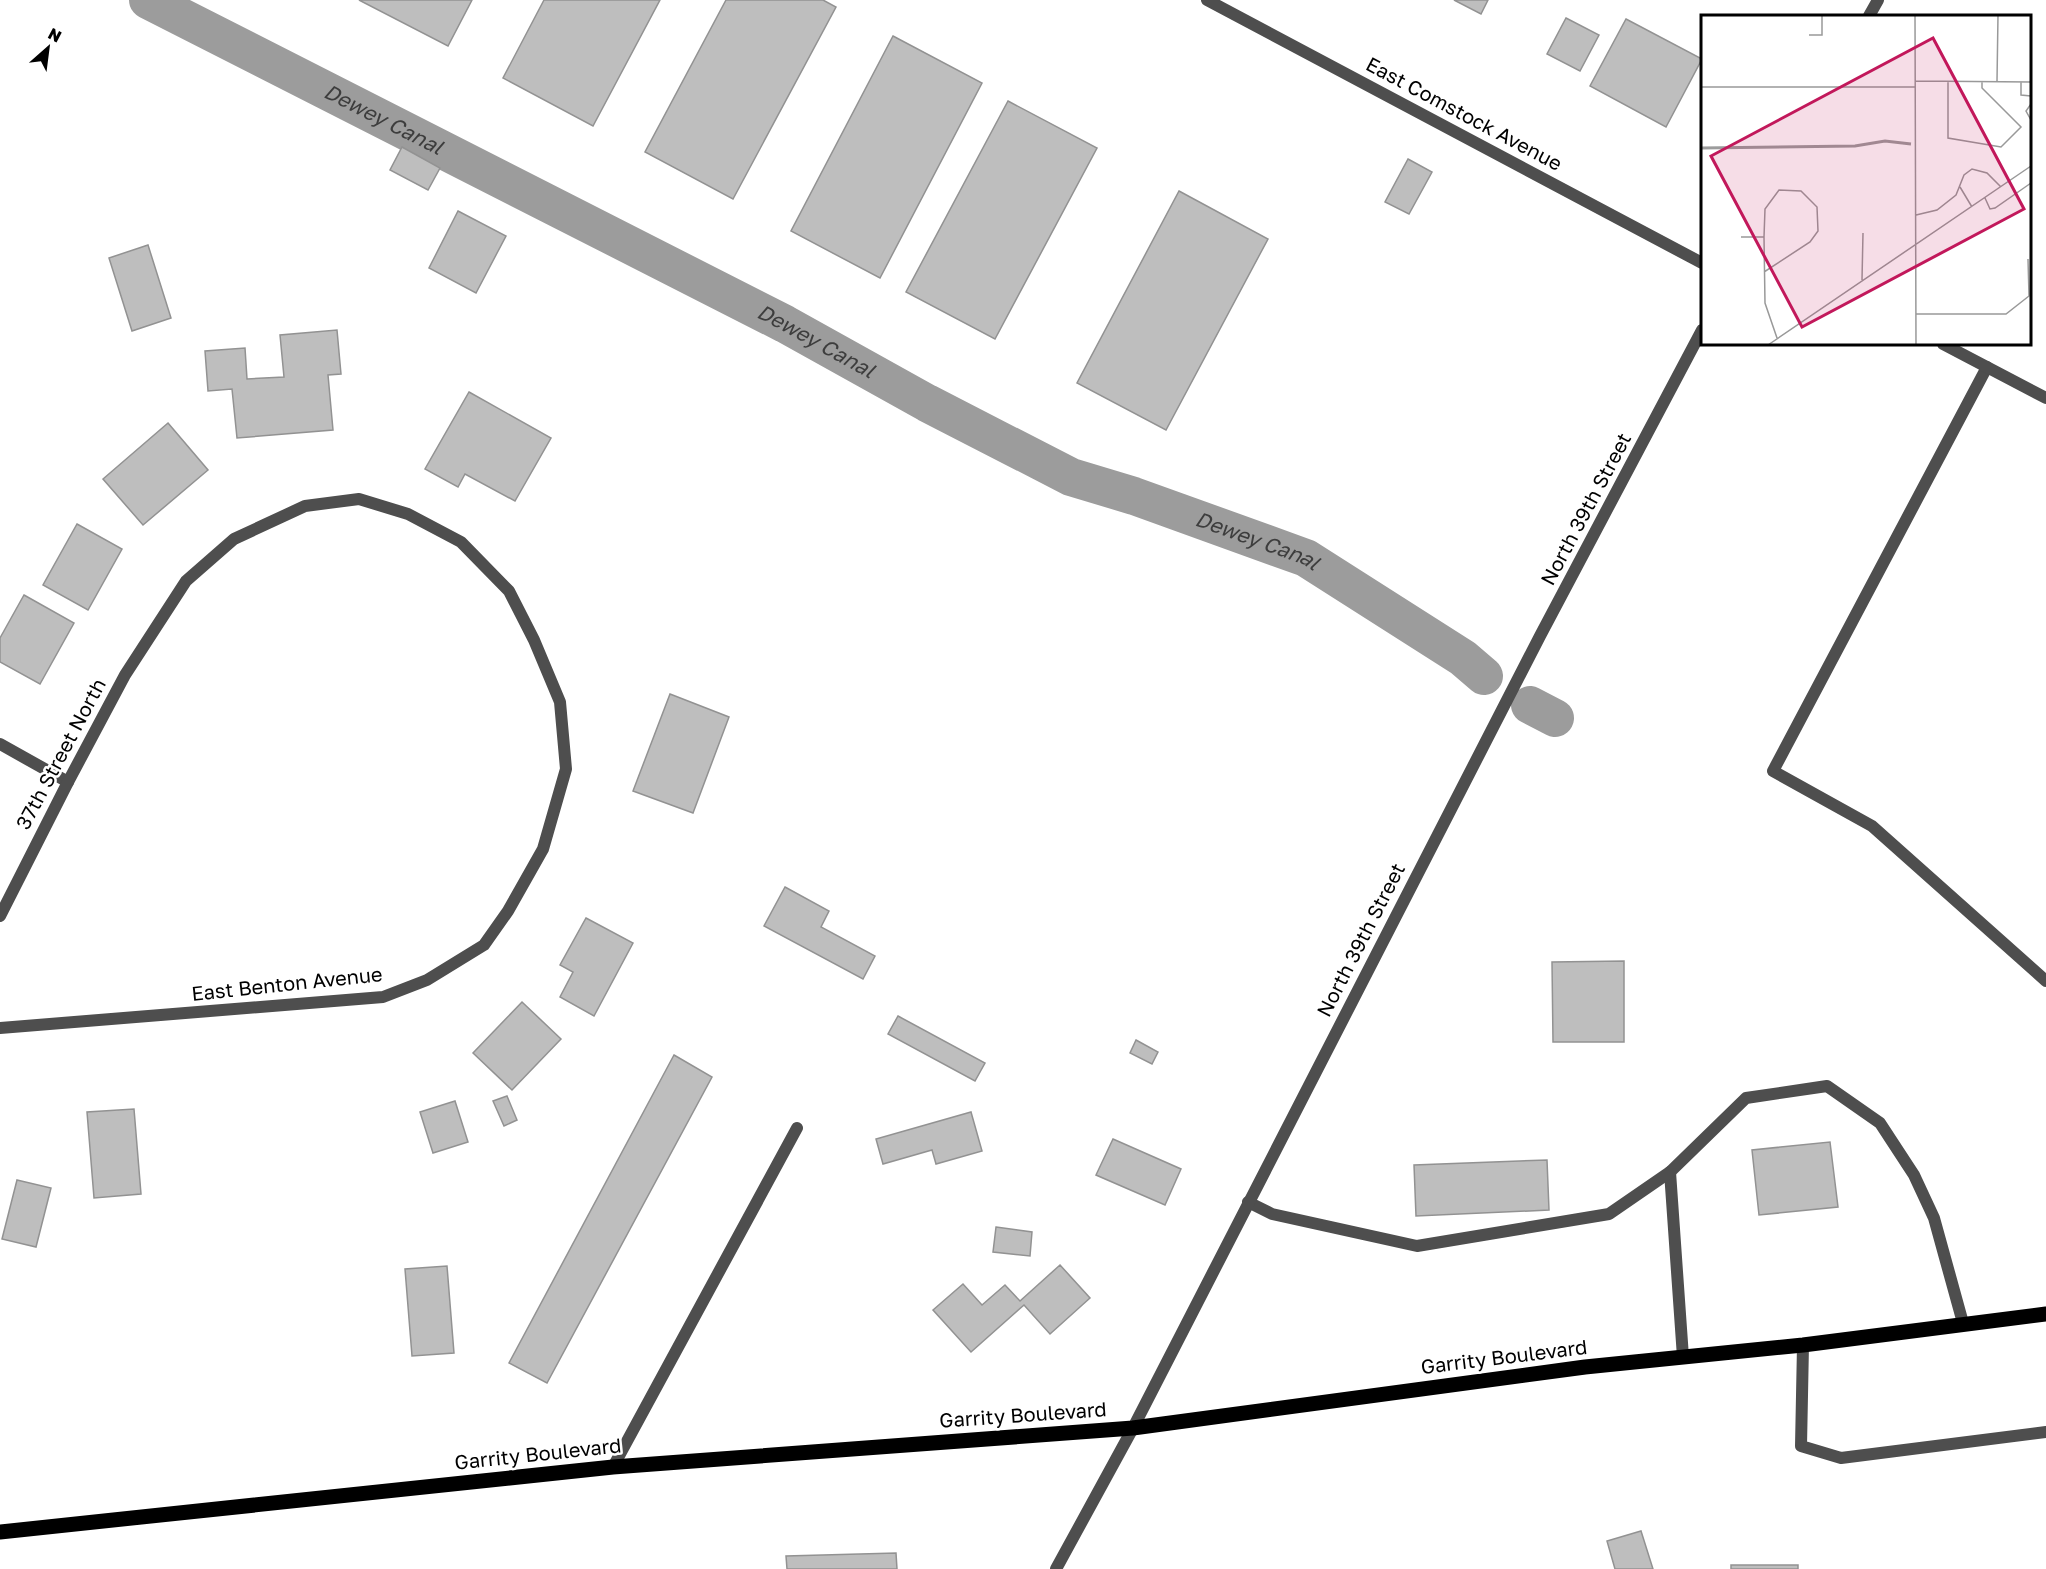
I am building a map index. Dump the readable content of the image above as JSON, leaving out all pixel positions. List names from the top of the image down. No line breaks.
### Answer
{"streets":{"main road":["Garrity Boulevard"],"street":["East Comstock Avenue","North 39th Street","37th Street North","East Benton Avenue"]},"crossings":[["North 39th Street","Garrity Boulevard"],["37th Street North","East Benton Avenue"]],"water":["Dewey Canal"],"north":"top right"}
